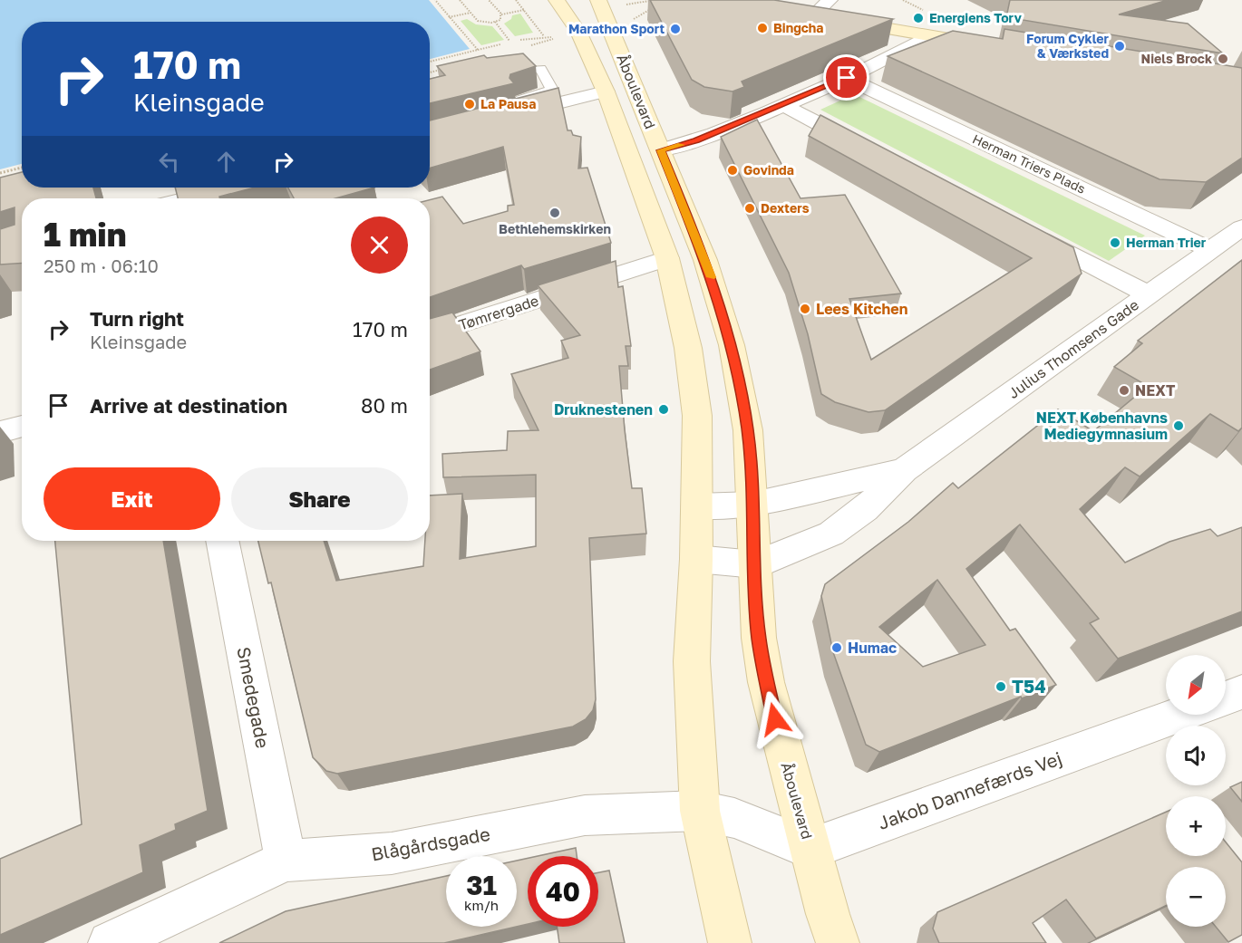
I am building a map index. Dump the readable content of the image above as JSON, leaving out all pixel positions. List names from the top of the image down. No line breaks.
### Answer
{"streets":{"street":["Åboulevard","Herman Triers Plads","Tømrergade","Julius Thomsens Gade","Smedegade","Jakob Dannefærds Vej","Blågårdsgade"]},"crossings":[["Åboulevard","Tømrergade"],["Åboulevard","Julius Thomsens Gade"],["Åboulevard","Jakob Dannefærds Vej"],["Åboulevard","Blågårdsgade"],["Herman Triers Plads","Julius Thomsens Gade"],["Smedegade","Blågårdsgade"]],"places":["Energiens Torv","Bingcha","Marathon Sport","Forum Cykler & Værksted","Niels Brock","La Pausa","Govinda","Dexters","Bethlehemskirken","Herman Trier","Lees Kitchen","NEXT","Druknestenen","NEXT Københavns Mediegymnasium","Humac","T54"],"north":"bottom left","page":{"turn":["170 m","Kleinsgade"],"heading":["1 min","250 m · 06:10"],"list":[{"name":"Turn right","note":"Kleinsgade","value":"170 m"},{"name":"Arrive at destination","value":"80 m"}],"buttons":["Exit","Share"],"map_buttons":["+","−"],"speed":"31 km/h","limit":"40"}}
